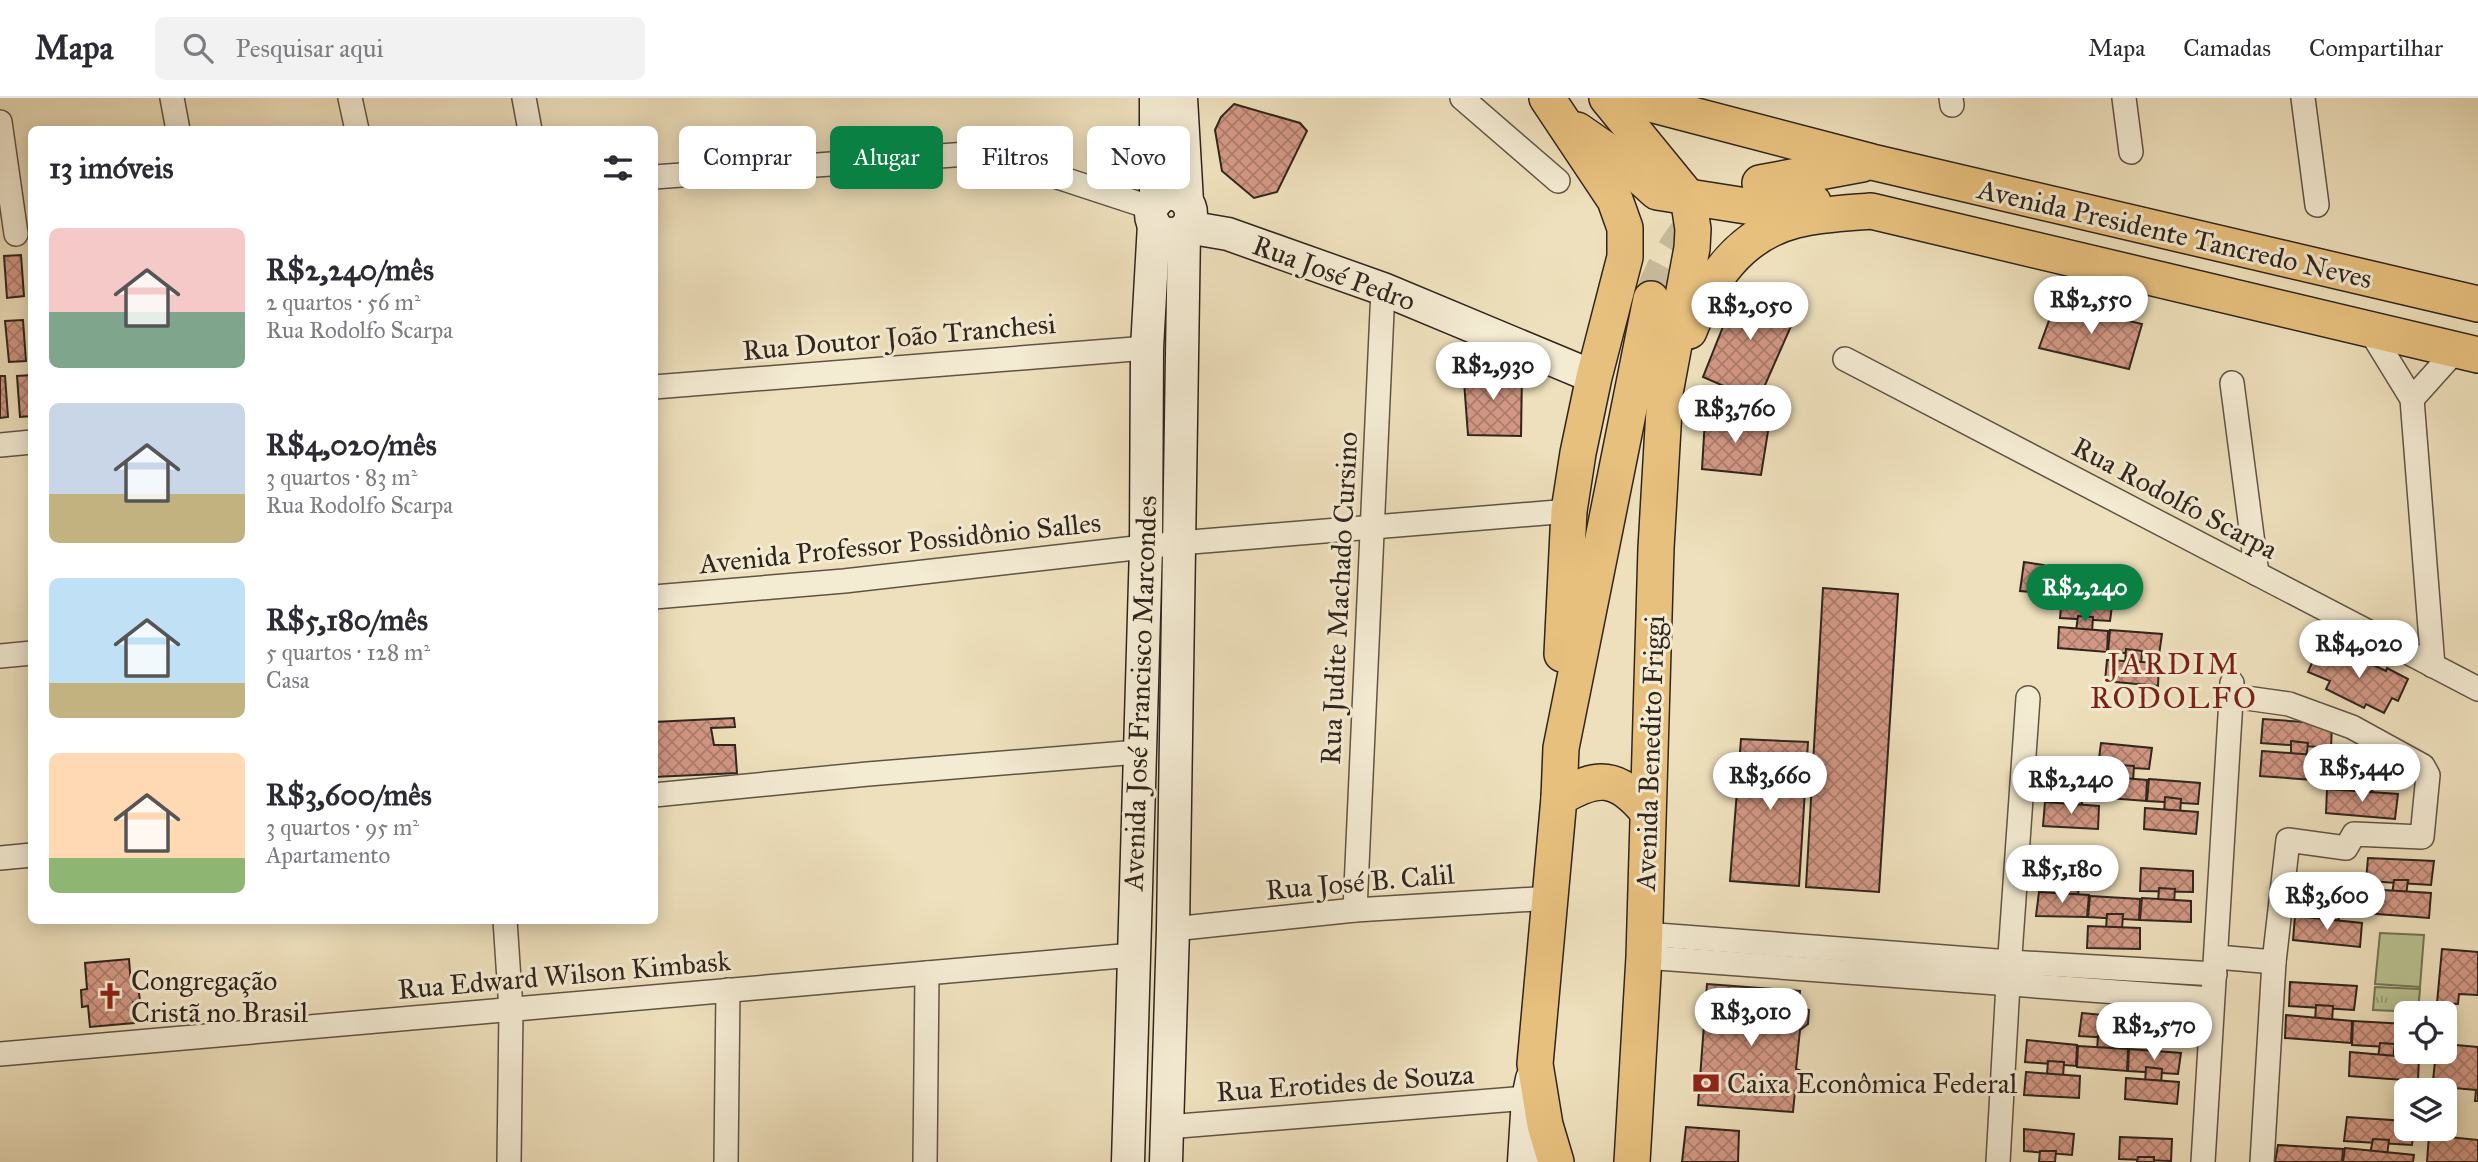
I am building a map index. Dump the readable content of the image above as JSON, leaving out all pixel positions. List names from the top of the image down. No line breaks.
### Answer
{"streets":{"main road":["Avenida Presidente Tancredo Neves","Avenida Benedito Friggi"],"street":["Rua José Pedro","Rua Doutor João Tranchesi","Rua Rodolfo Scarpa","Avenida Professor Possidônio Salles","Rua Judite Machado Cursino","Avenida José Francisco Marcondes","Rua José B. Calil","Rua Edward Wilson Kimbask","Rua Erotides de Souza"]},"crossings":[["Avenida Presidente Tancredo Neves","Avenida Benedito Friggi"],["Rua José Pedro","Rua Judite Machado Cursino"],["Rua José Pedro","Avenida José Francisco Marcondes"],["Rua Doutor João Tranchesi","Avenida José Francisco Marcondes"],["Avenida Professor Possidônio Salles","Rua Judite Machado Cursino"],["Avenida Professor Possidônio Salles","Avenida José Francisco Marcondes"],["Rua Judite Machado Cursino","Rua José B. Calil"],["Avenida José Francisco Marcondes","Rua José B. Calil"],["Avenida José Francisco Marcondes","Rua Edward Wilson Kimbask"],["Avenida José Francisco Marcondes","Rua Erotides de Souza"]],"districts":["JARDIM RODOLFO"],"places":{"church":["Congregação Cristã no Brasil"],"bank":["Caixa Econômica Federal"]},"page":{"header":"Mapa","search":"Pesquisar aqui","nav":["Mapa","Camadas","Compartilhar"],"chip":["Comprar","Alugar","Filtros","Novo"],"heading":"13 imóveis","list":[{"name":"R$2,240/mês","note":"2 quartos · 56 m² · Rua Rodolfo Scarpa"},{"name":"R$4,020/mês","note":"3 quartos · 83 m² · Rua Rodolfo Scarpa"},{"name":"R$5,180/mês","note":"5 quartos · 128 m² · Casa"},{"name":"R$3,600/mês","note":"3 quartos · 95 m² · Apartamento"}],"price":["R$2,550","R$2,050","R$2,930","R$3,760","R$2,240","R$4,020","R$5,440","R$3,660","R$2,240","R$5,180","R$3,600","R$3,010","R$2,570"]}}
